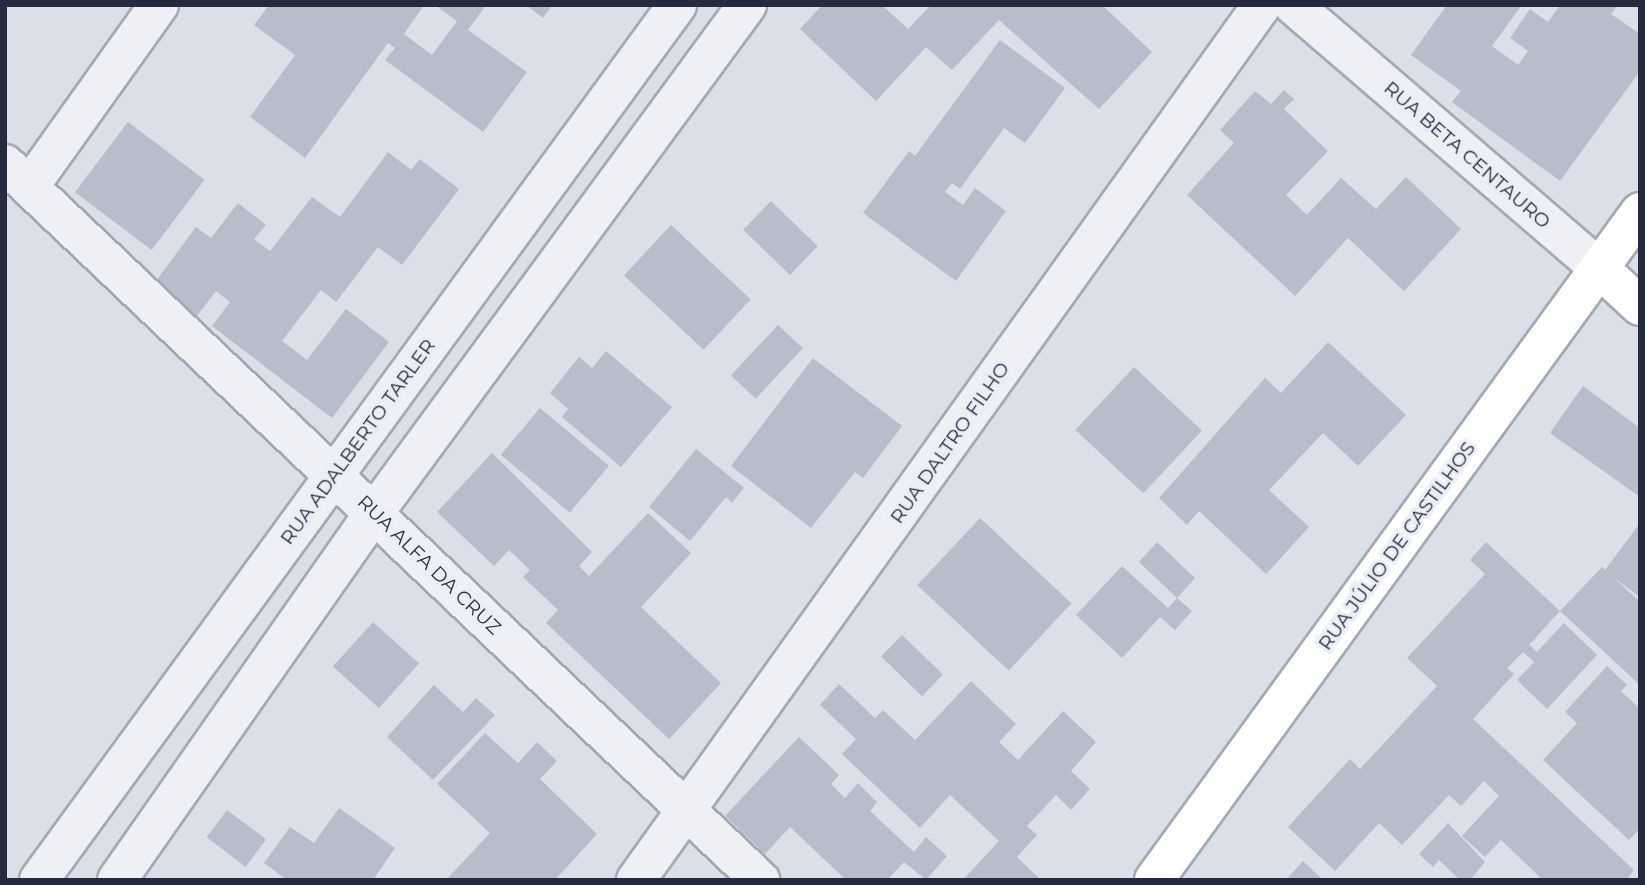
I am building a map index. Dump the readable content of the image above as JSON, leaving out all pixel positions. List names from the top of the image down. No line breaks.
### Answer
{"streets":{"street":["RUA BETA CENTAURO","RUA ADALBERTO TARLER","RUA DALTRO FILHO","RUA JÚLIO DE CASTILHOS","RUA ALFA DA CRUZ"]},"crossings":[["RUA BETA CENTAURO","RUA JÚLIO DE CASTILHOS"],["RUA ADALBERTO TARLER","RUA ALFA DA CRUZ"],["RUA DALTRO FILHO","RUA ALFA DA CRUZ"]]}
